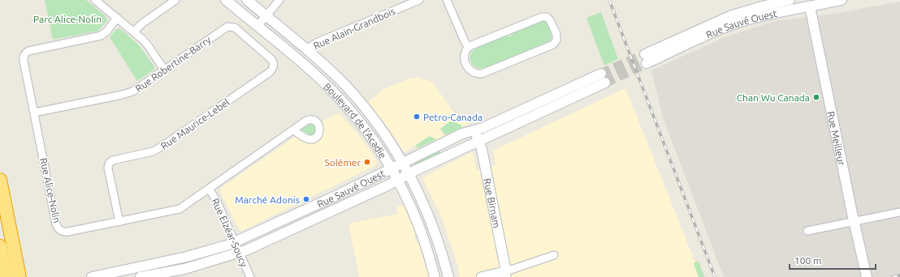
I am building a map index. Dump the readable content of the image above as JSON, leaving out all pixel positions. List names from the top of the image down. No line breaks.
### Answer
{"streets":{"main road":["Rue Sauvé Ouest","Boulevard de l'Acadie","Rue Meilleur","Rue Birnam"],"street":["Rue Alain-Grandbois","Rue Robertine-Barry","Rue Maurice-Lebel","Rue Alice-Nolin","Rue Elzéar-Soucy"]},"crossings":[["Rue Sauvé Ouest","Boulevard de l'Acadie"],["Rue Sauvé Ouest","Rue Meilleur"],["Rue Sauvé Ouest","Rue Birnam"],["Rue Sauvé Ouest","Rue Elzéar-Soucy"],["Rue Alain-Grandbois","Boulevard de l'Acadie"],["Rue Robertine-Barry","Rue Maurice-Lebel"],["Rue Robertine-Barry","Rue Alice-Nolin"],["Rue Maurice-Lebel","Rue Alice-Nolin"],["Rue Alice-Nolin","Rue Elzéar-Soucy"]],"parks":["Parc Alice-Nolin"],"places":["Chan Wu Canada","Petro-Canada","Solémer","Marché Adonis"],"scale_bar":"100 m"}
